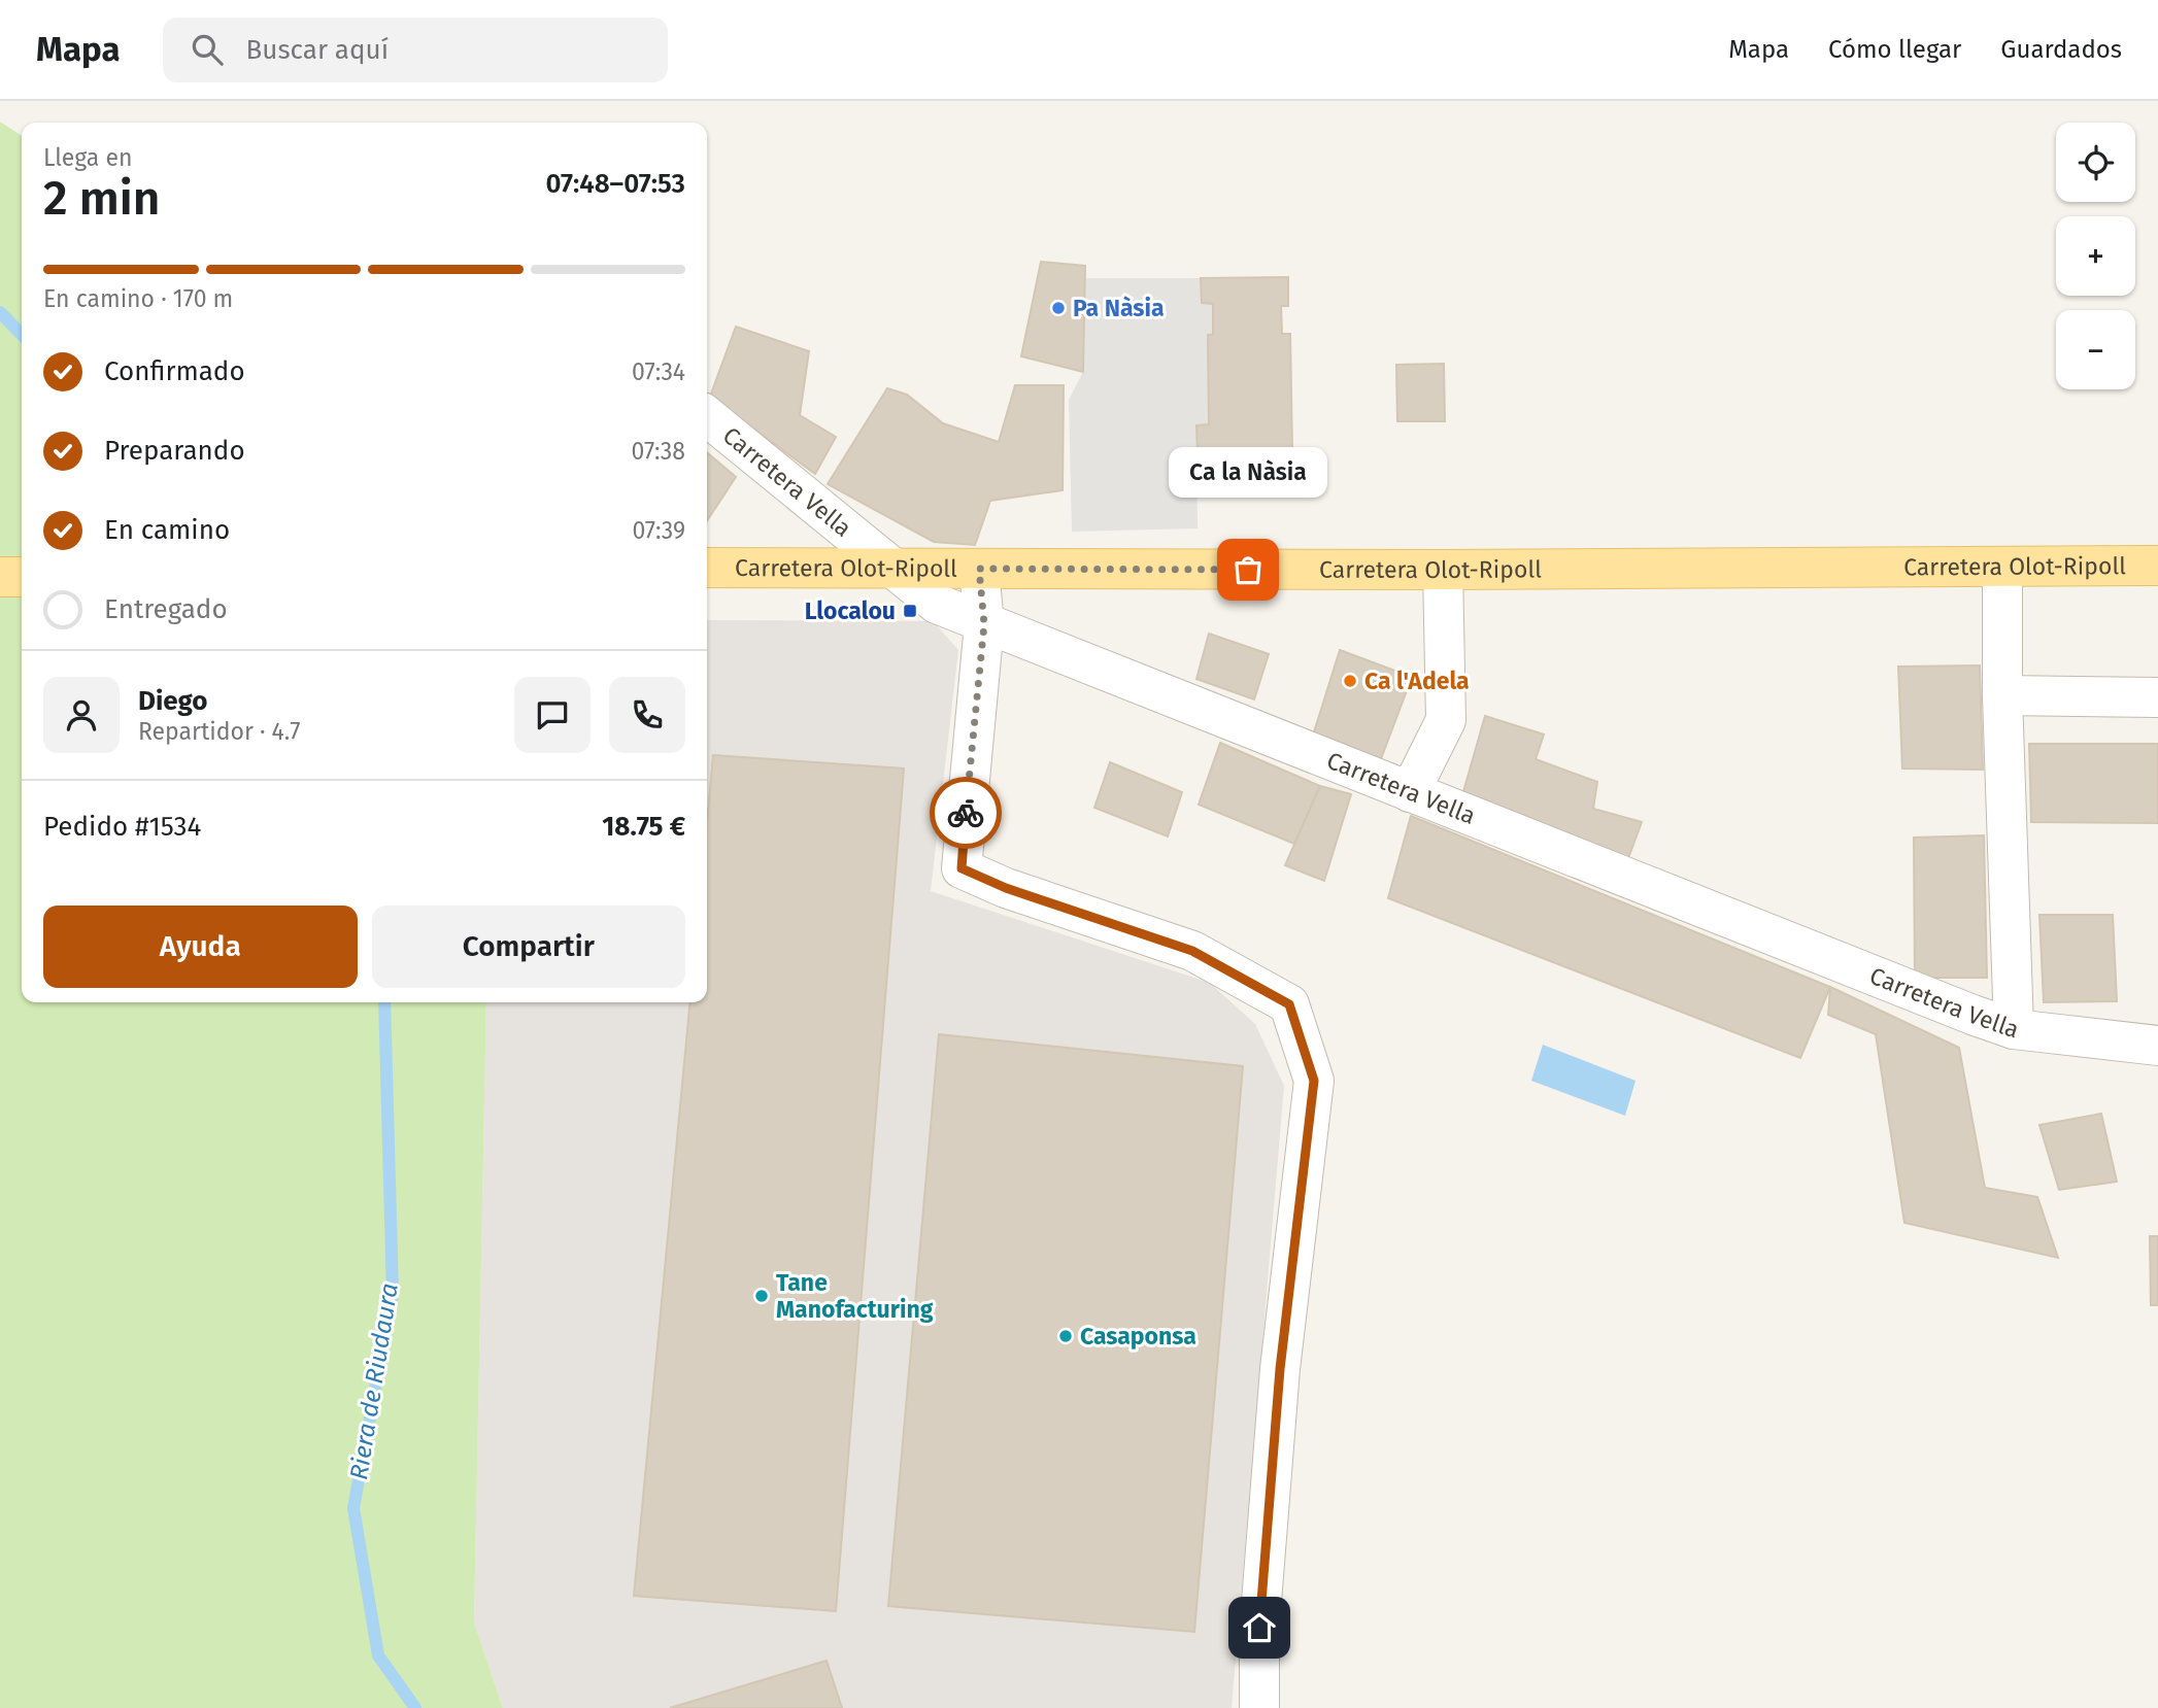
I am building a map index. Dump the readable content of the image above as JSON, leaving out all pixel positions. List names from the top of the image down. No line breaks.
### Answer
{"streets":{"main road":["Carretera Olot-Ripoll"],"street":["Carretera Vella"]},"crossings":[["Carretera Vella","Carretera Olot-Ripoll"]],"water":["Riera de Riudaura"],"places":{"other":["Pa Nàsia","Ca la Nàsia","Ca l'Adela","Tane Manofacturing","Casaponsa"],"transit":["Llocalou"]},"page":{"header":"Mapa","search":"Buscar aquí","nav":["Mapa","Cómo llegar","Guardados"],"map_buttons":["+","−"],"heading":["2 min","Llega en","07:48–07:53"],"panel":["Diego","Repartidor · 4.7","Pedido #1534","18.75 €"],"bar":"En camino · 170 m","list":[["Confirmado","07:34"],["Preparando","07:38"],["En camino","07:39"],"Entregado"],"bubble":"Ca la Nàsia","buttons":["Ayuda","Compartir"]}}
